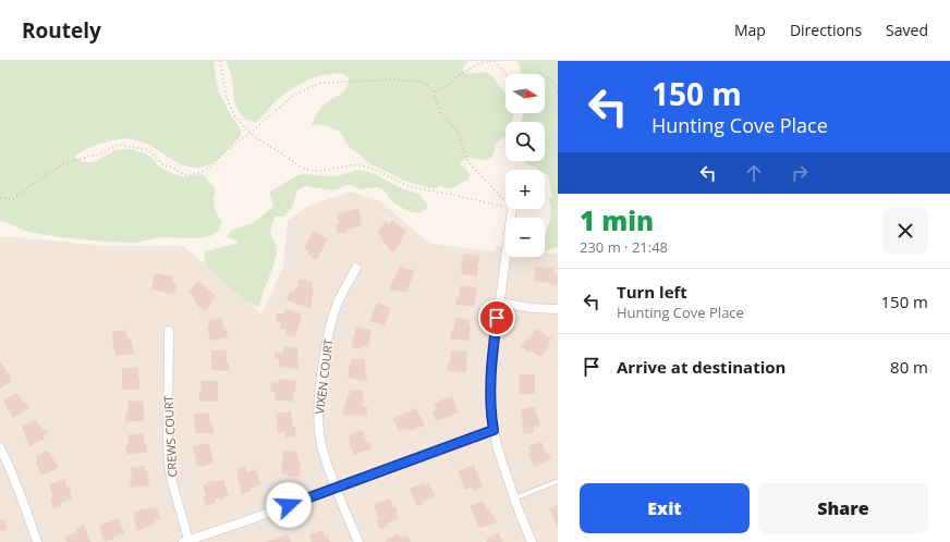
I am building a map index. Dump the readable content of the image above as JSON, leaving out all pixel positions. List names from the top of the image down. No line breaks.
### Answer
{"streets":{"street":["VIXEN COURT","CREWS COURT"]},"north":"right","page":{"header":"Routely","nav":["Map","Directions","Saved"],"turn":["150 m","Hunting Cove Place"],"map_buttons":["+","−"],"heading":["1 min","230 m · 21:48"],"list":[{"name":"Turn left","note":"Hunting Cove Place","value":"150 m"},{"name":"Arrive at destination","value":"80 m"}],"buttons":["Exit","Share"]}}
